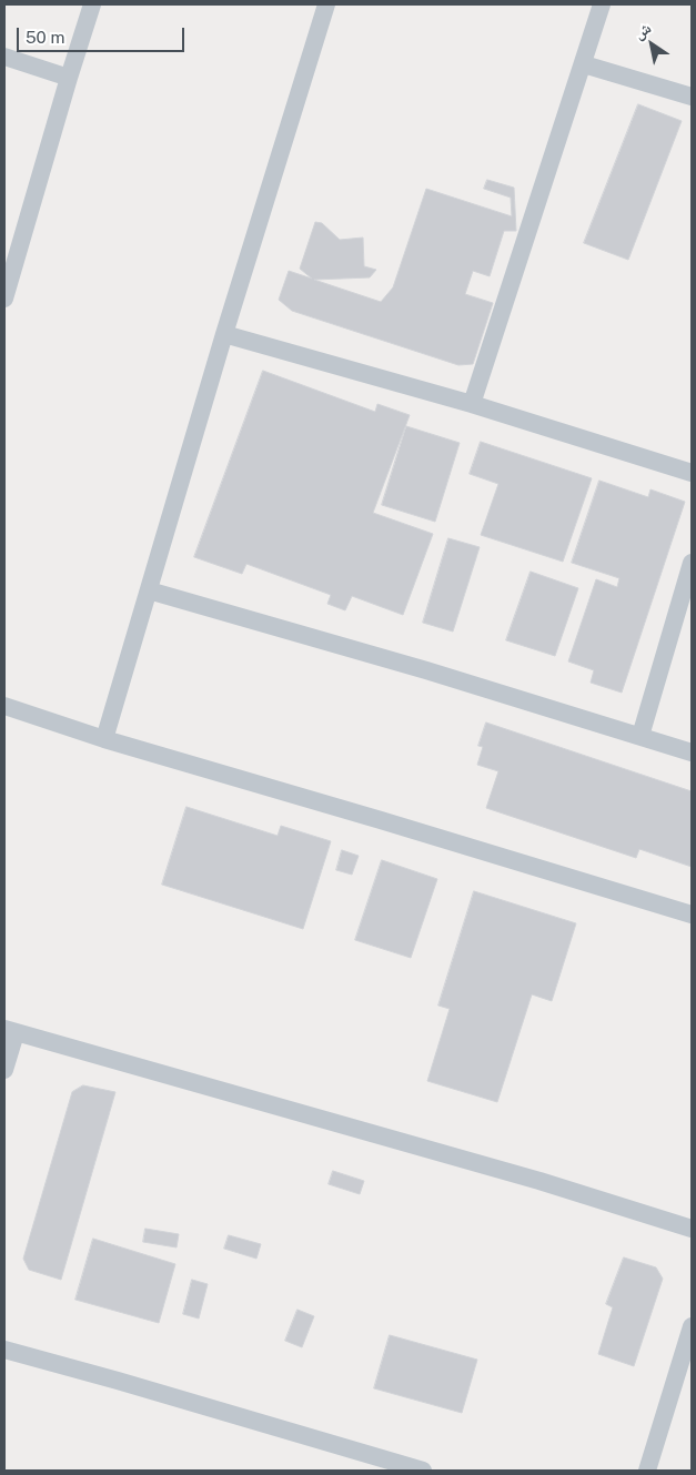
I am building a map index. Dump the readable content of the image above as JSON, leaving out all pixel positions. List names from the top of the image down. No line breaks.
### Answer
{"scale_bar":"50 m","north":"top left"}
